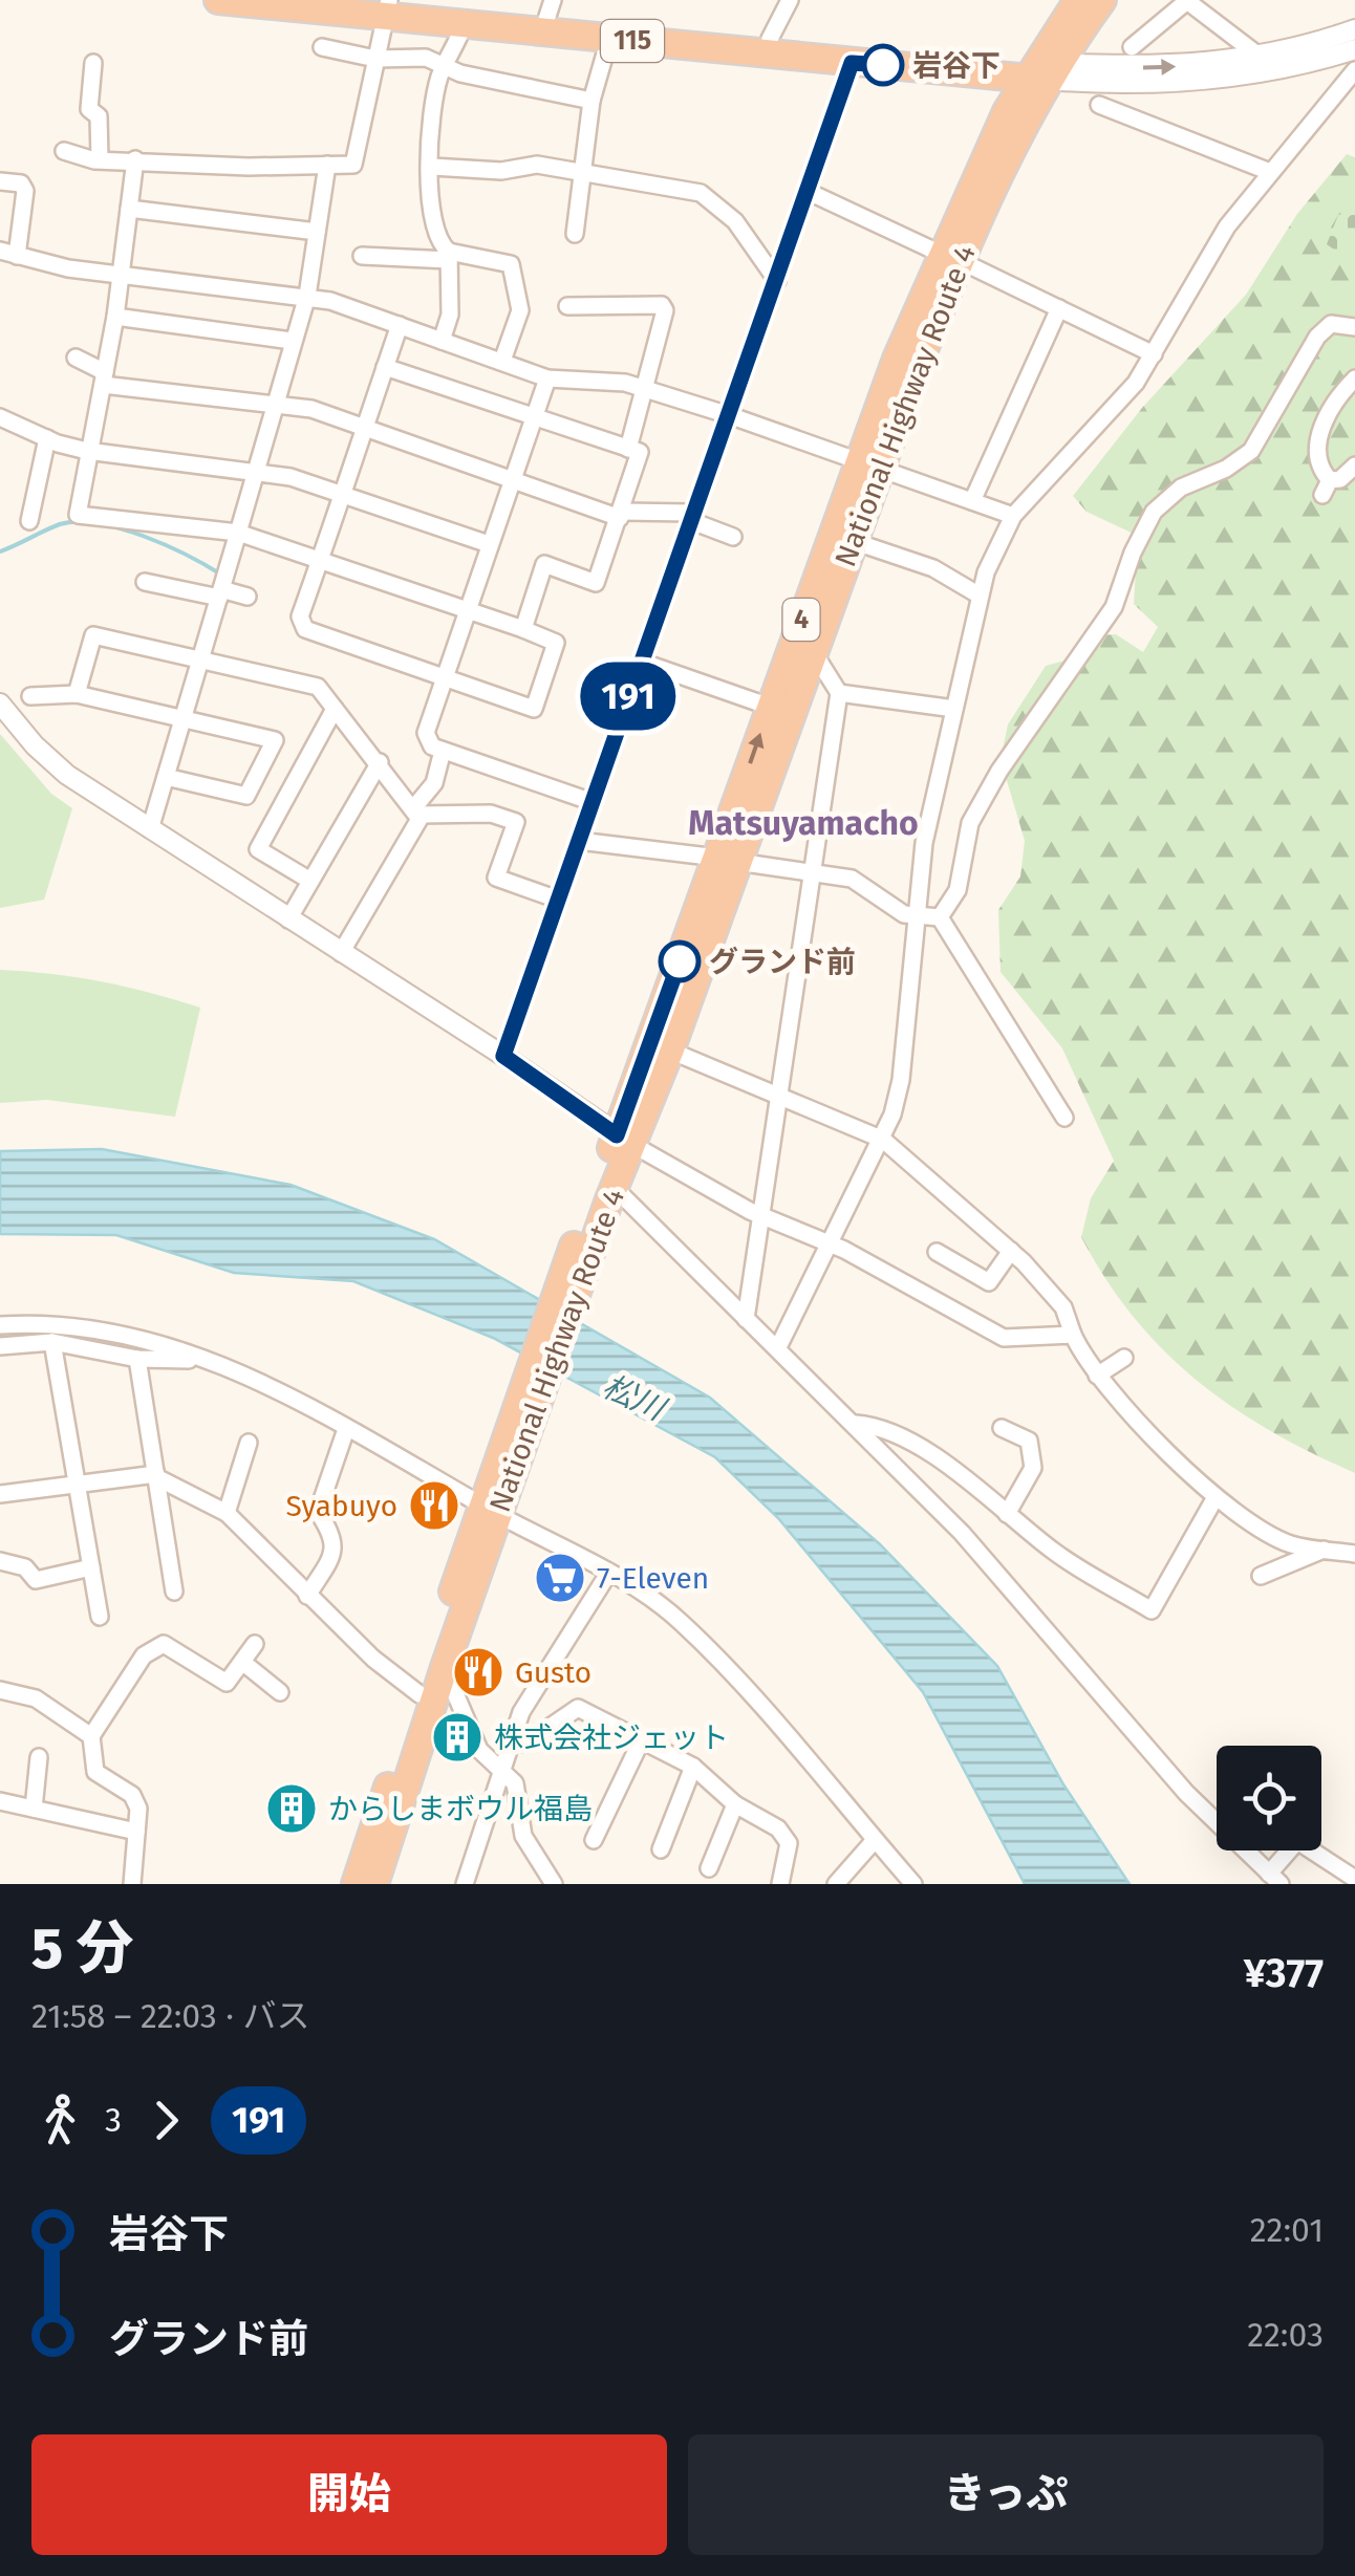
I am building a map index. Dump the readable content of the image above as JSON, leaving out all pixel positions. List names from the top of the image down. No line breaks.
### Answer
{"streets":{"highway":["115","National Highway Route 4","4"]},"crossings":[["115","National Highway Route 4"],["115","4"],["National Highway Route 4","4"]],"districts":["Matsuyamacho"],"water":["松川"],"places":{"other":["岩谷下","グランド前"],"restaurant":["Syabuyo","Gusto"],"supermarket":["7-Eleven"],"building":["株式会社ジェット","からしまボウル福島"]},"lines":["bus line 191"],"page":{"on_map":"191","heading":["5 分","21:58 – 22:03 · バス","¥377"],"legs":["3","191"],"list":[{"name":"岩谷下","value":"22:01"},{"name":"グランド前","value":"22:03"}],"buttons":["開始","きっぷ"]}}
